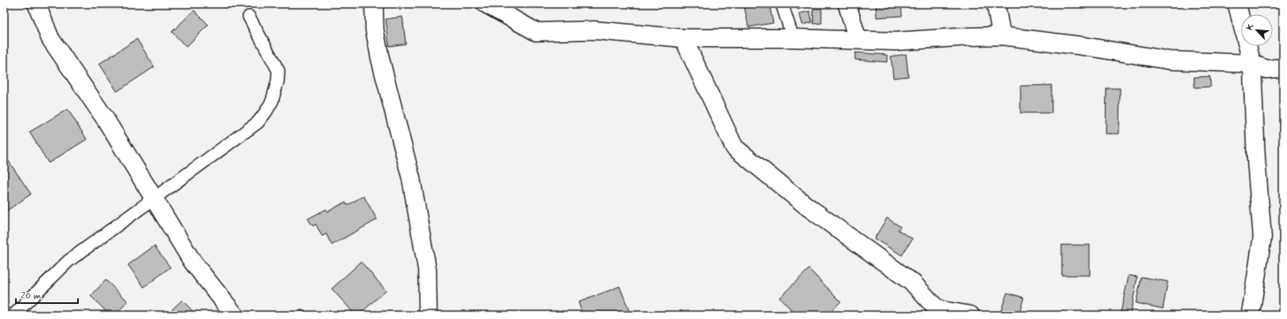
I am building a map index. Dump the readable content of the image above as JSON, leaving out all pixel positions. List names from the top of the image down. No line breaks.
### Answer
{"scale_bar":"20 m","north":"top left"}
